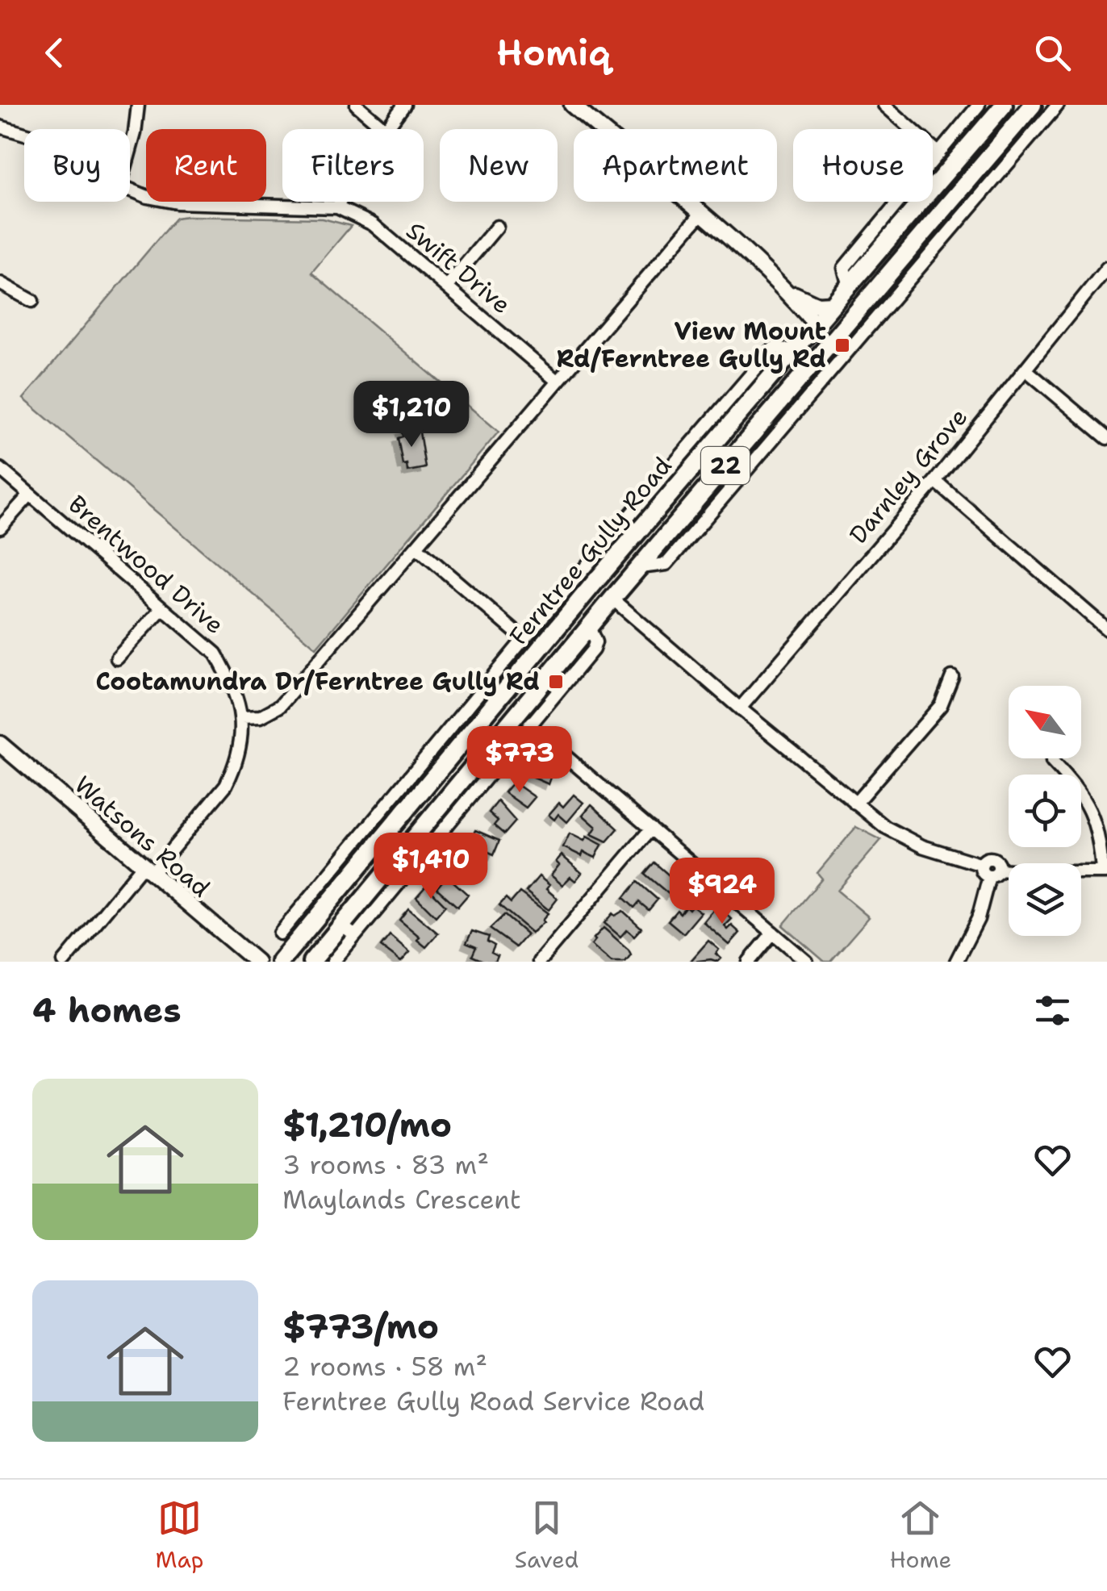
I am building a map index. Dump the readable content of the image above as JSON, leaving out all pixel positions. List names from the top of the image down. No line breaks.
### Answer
{"streets":{"main road":["22","Ferntree Gully Road"],"street":["Swift Drive","Darnley Grove","Brentwood Drive","Watsons Road"]},"crossings":[["Brentwood Drive","Watsons Road"]],"places":{"transit":["View Mount Rd/Ferntree Gully Rd","Cootamundra Dr/Ferntree Gully Rd"]},"north":"top left","page":{"header":"Homiq","chip":["Buy","Rent","Filters","New","Apartment","House"],"price":["$1,210","$773","$1,410","$924"],"heading":"4 homes","list":[{"name":"$1,210/mo","note":"3 rooms · 83 m² · Maylands Crescent"},{"name":"$773/mo","note":"2 rooms · 58 m² · Ferntree Gully Road Service Road"}],"tabs":["Map","Saved","Home"]}}
